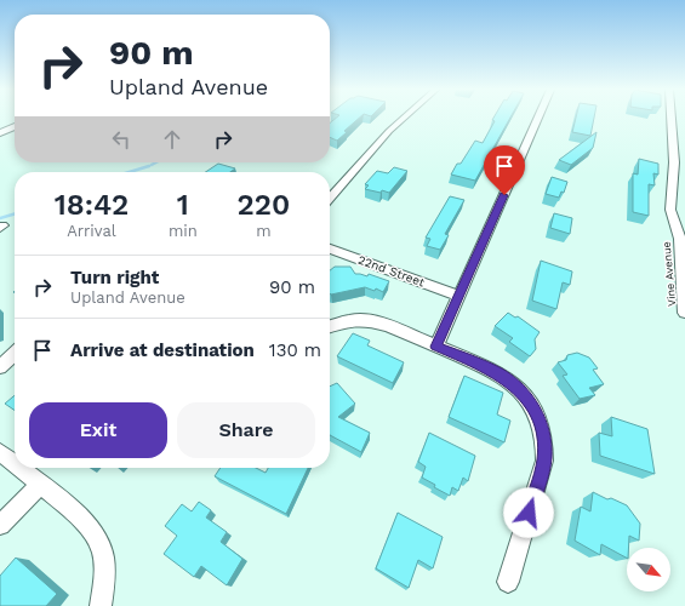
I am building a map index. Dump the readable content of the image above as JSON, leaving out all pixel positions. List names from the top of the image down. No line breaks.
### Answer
{"streets":{"street":["22nd Street","Vine Avenue"]},"north":"bottom right","page":{"turn":["90 m","Upland Avenue"],"eta":["18:42","Arrival","1","min","220","m"],"list":[{"name":"Turn right","note":"Upland Avenue","value":"90 m"},{"name":"Arrive at destination","value":"130 m"}],"buttons":["Exit","Share"]}}
